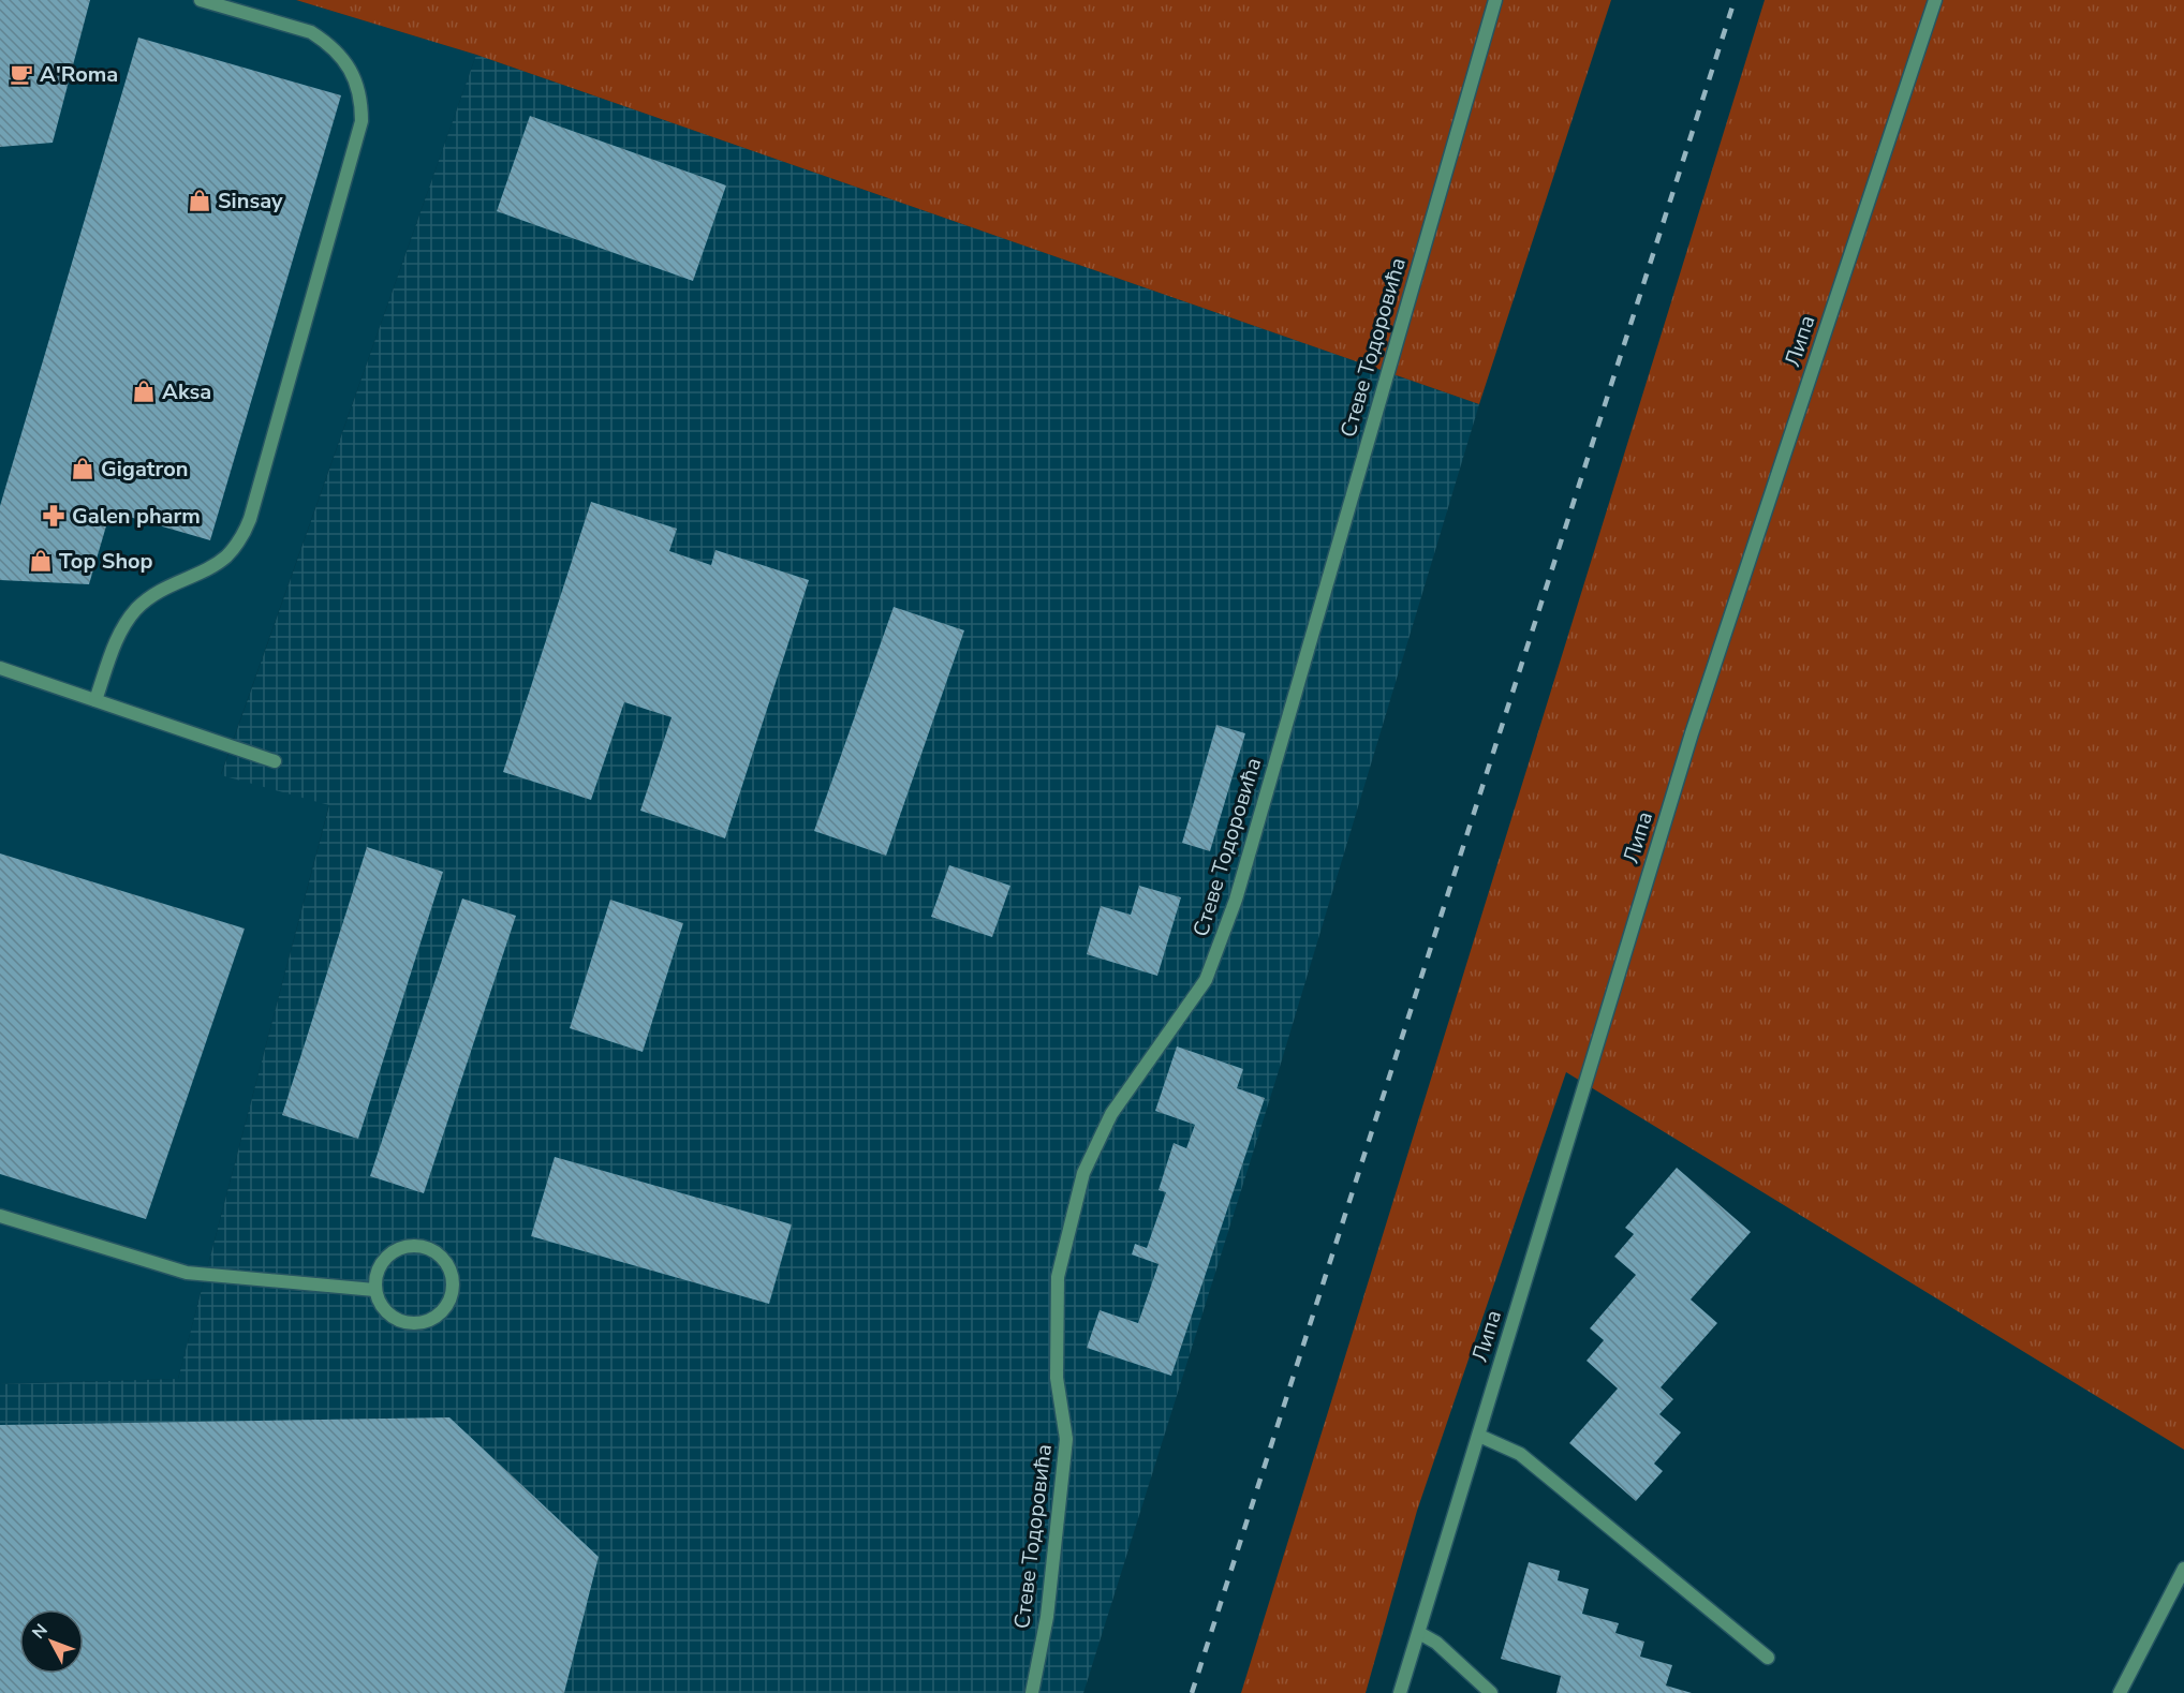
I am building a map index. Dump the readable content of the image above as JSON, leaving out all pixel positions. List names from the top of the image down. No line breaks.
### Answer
{"streets":{"street":["Липа","Стеве Тодоровића"]},"places":{"cafe":["A'Roma"],"shop":["Sinsay","Aksa","Gigatron","Top Shop"],"pharmacy":["Galen pharm"]},"north":"top left"}
